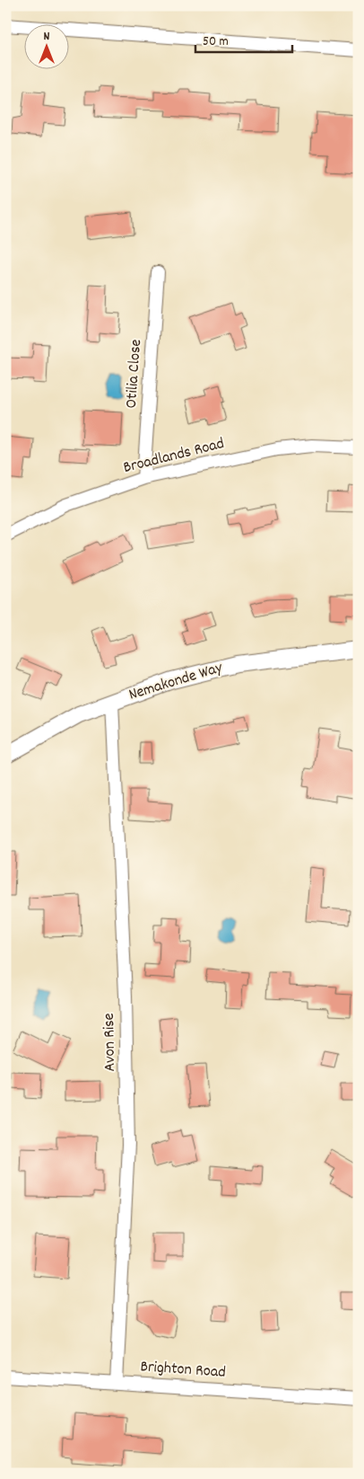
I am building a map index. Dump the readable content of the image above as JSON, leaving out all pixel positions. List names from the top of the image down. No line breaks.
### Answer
{"streets":{"street":["Otilia Close","Broadlands Road","Nemakonde Way","Avon Rise","Brighton Road"]},"crossings":[["Otilia Close","Broadlands Road"],["Nemakonde Way","Avon Rise"],["Avon Rise","Brighton Road"]],"scale_bar":"50 m","north":"top"}
